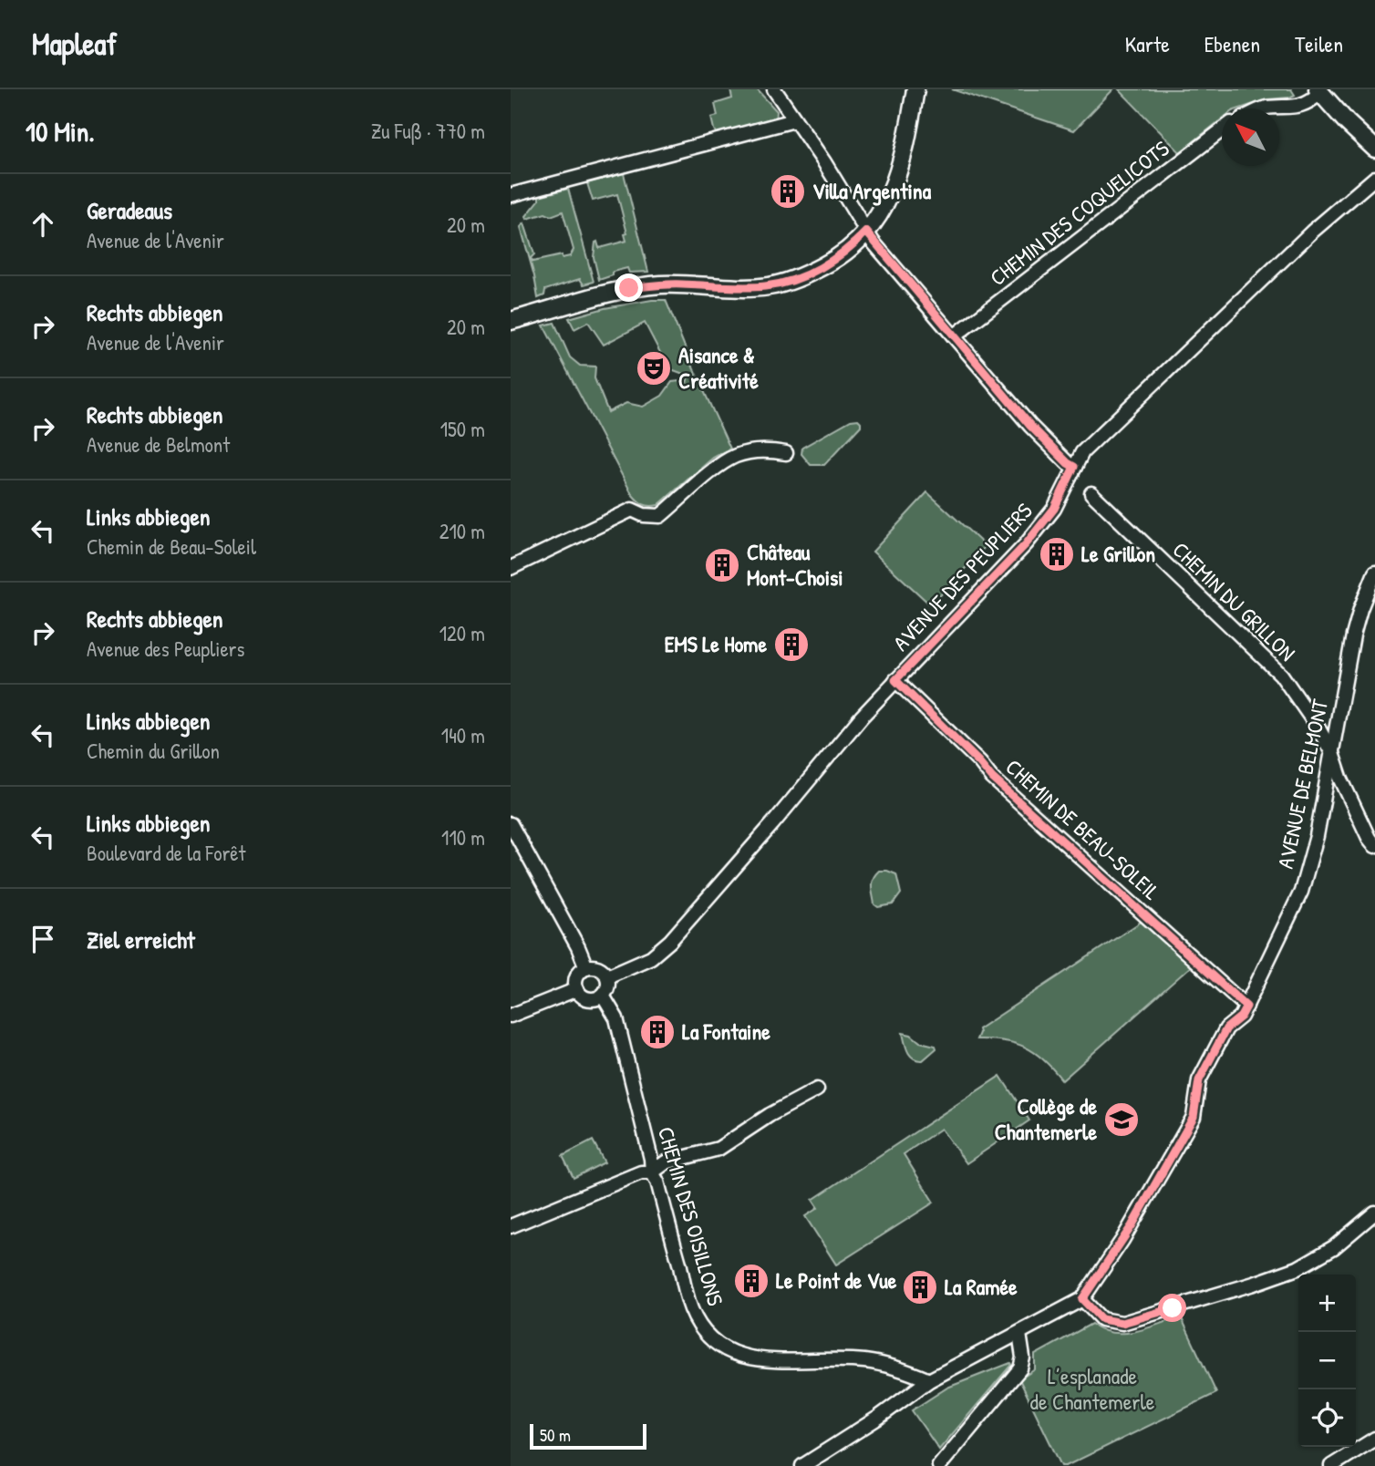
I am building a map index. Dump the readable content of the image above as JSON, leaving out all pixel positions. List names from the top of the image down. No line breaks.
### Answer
{"streets":{"street":["CHEMIN DES COQUELICOTS","AVENUE DES PEUPLIERS","CHEMIN DU GRILLON","AVENUE DE BELMONT","CHEMIN DE BEAU-SOLEIL","CHEMIN DES OISILLONS"]},"crossings":[["AVENUE DES PEUPLIERS","CHEMIN DE BEAU-SOLEIL"],["AVENUE DES PEUPLIERS","CHEMIN DES OISILLONS"],["CHEMIN DU GRILLON","AVENUE DE BELMONT"],["AVENUE DE BELMONT","CHEMIN DE BEAU-SOLEIL"],["AVENUE DE BELMONT","CHEMIN DES OISILLONS"]],"parks":["L’esplanade de Chantemerle"],"places":{"building":["Villa Argentina","Le Grillon","Château Mont-Choisi","EMS Le Home","La Fontaine","Le Point de Vue","La Ramée"],"theatre":["Aisance & Créativité"],"school or university":["Collège de Chantemerle"]},"scale_bar":"50 m","north":"top left","page":{"header":"Mapleaf","nav":["Karte","Ebenen","Teilen"],"heading":["10 Min.","Zu Fuß · 770 m"],"list":[["Geradeaus","Avenue de l'Avenir","20 m"],["Rechts abbiegen","Avenue de l'Avenir","20 m"],["Rechts abbiegen","Avenue de Belmont","150 m"],["Links abbiegen","Chemin de Beau-Soleil","210 m"],["Rechts abbiegen","Avenue des Peupliers","120 m"],["Links abbiegen","Chemin du Grillon","140 m"],["Links abbiegen","Boulevard de la Forêt","110 m"],"Ziel erreicht"],"map_buttons":["+","−"],"scale":"50 m"}}
